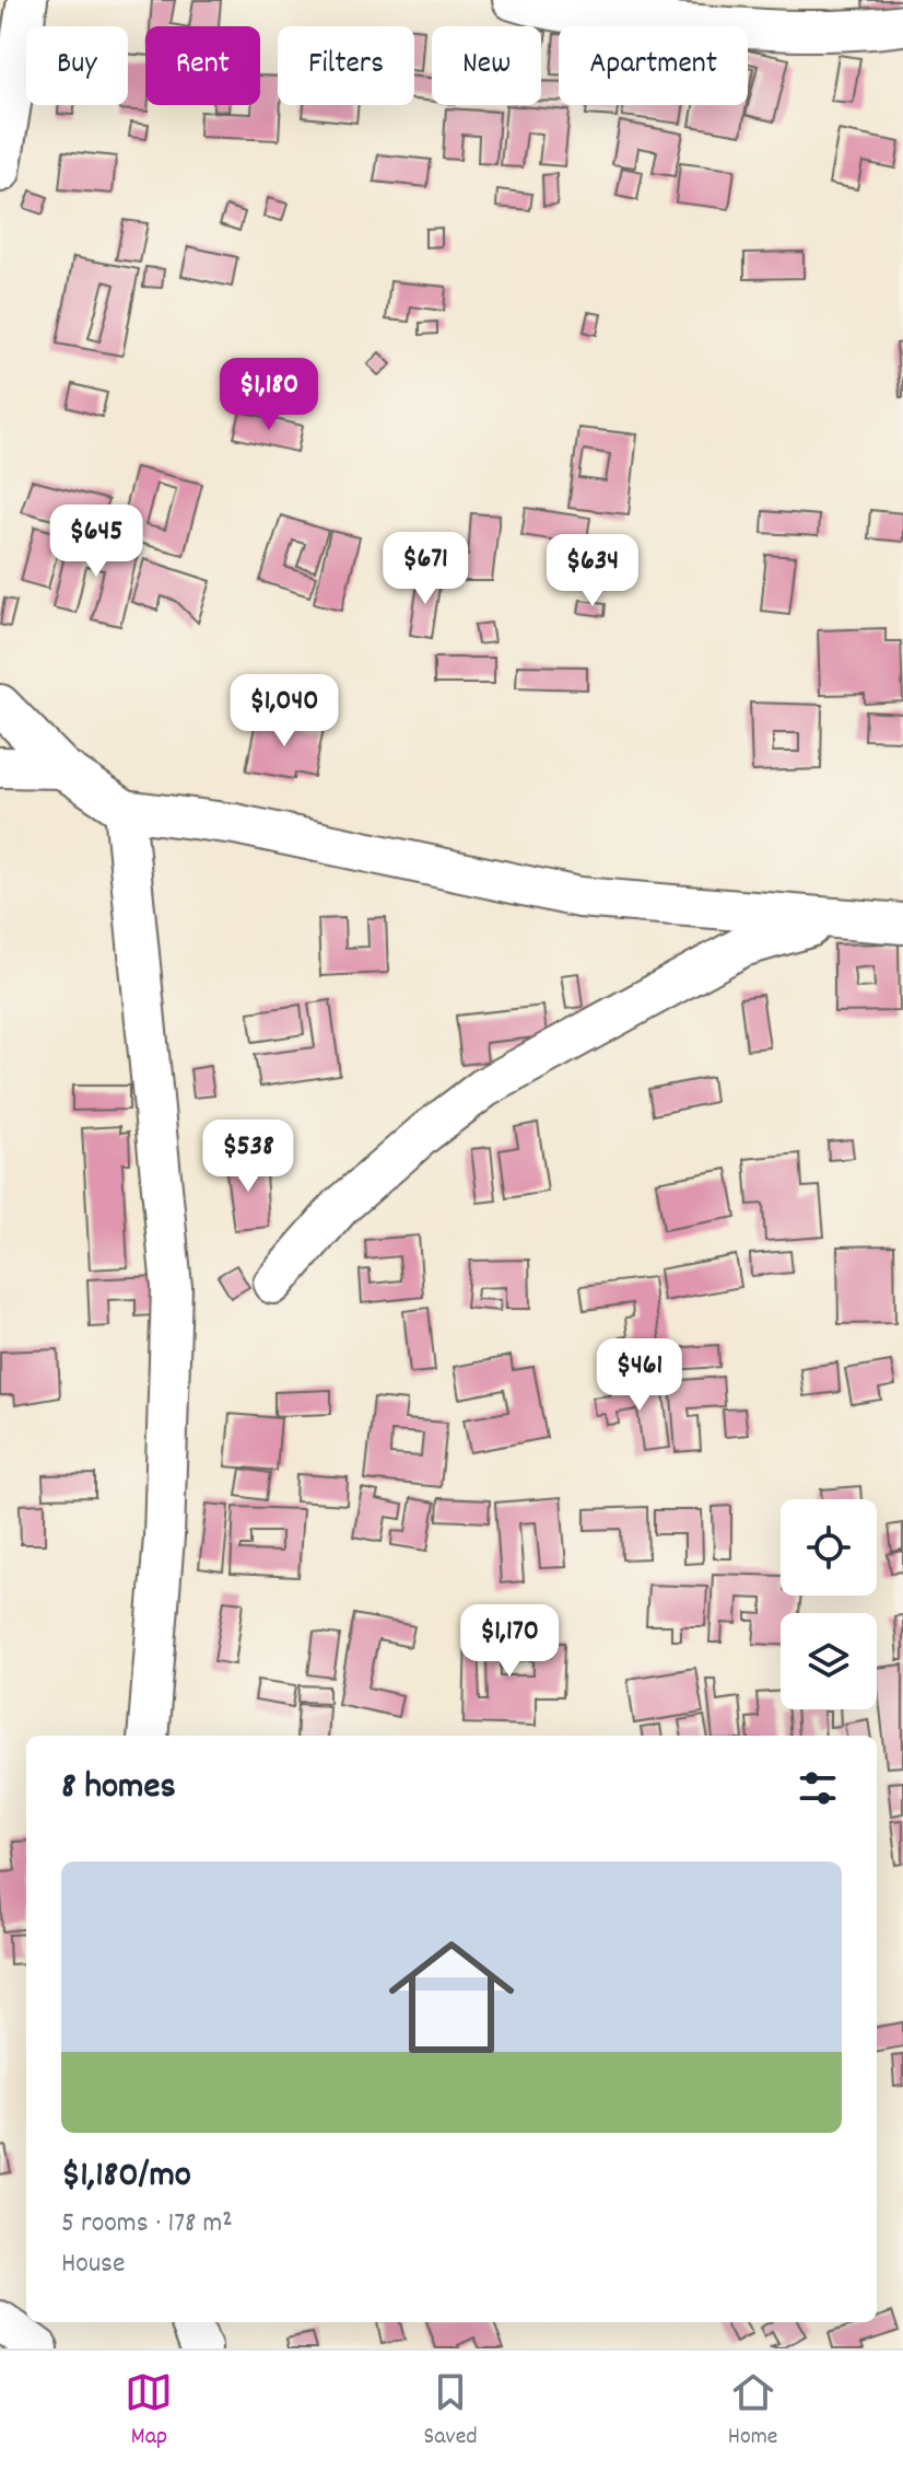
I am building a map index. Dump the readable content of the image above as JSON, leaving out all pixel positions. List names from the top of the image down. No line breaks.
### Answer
{"page":{"chip":["Buy","Rent","Filters","New","Apartment"],"price":["$1,180","$645","$671","$634","$1,040","$538","$461","$1,170"],"heading":"8 homes","list":[{"name":"$1,180/mo","note":"5 rooms · 178 m² · House"}],"tabs":["Map","Saved","Home"]}}
